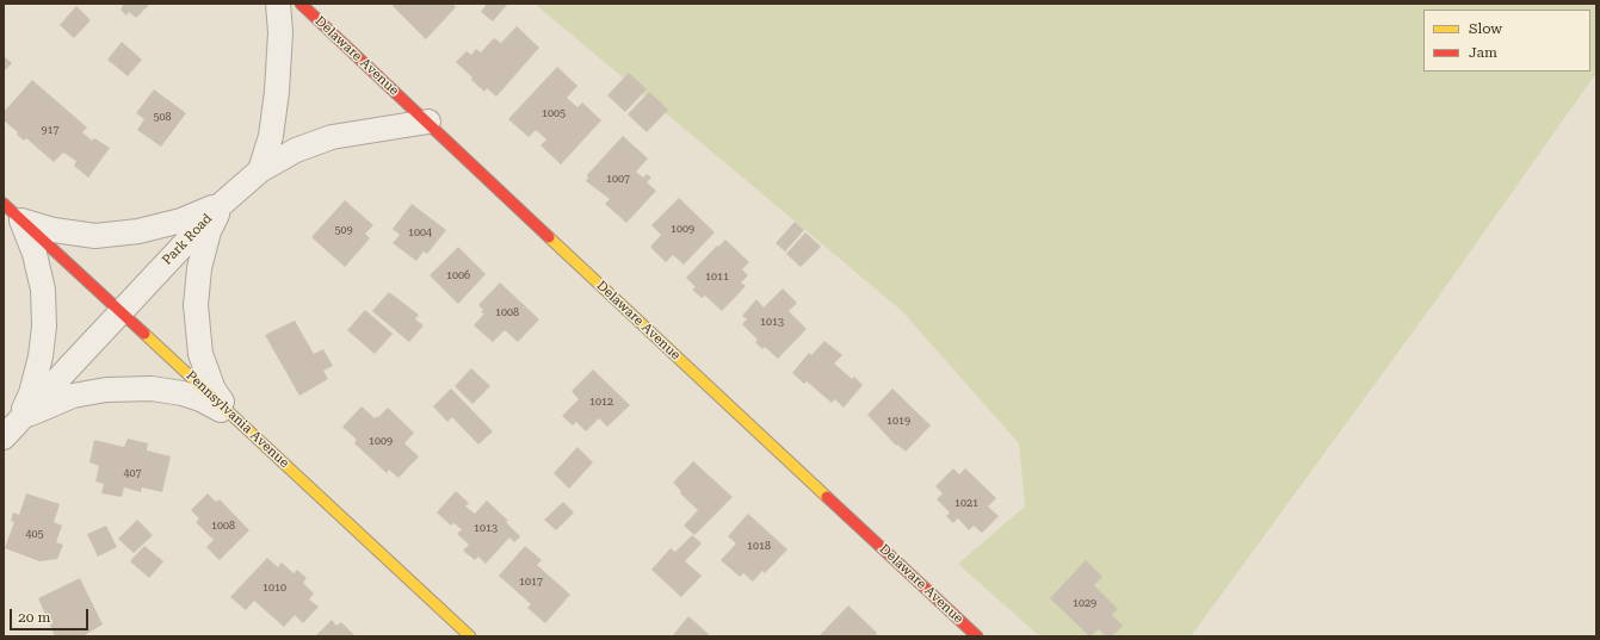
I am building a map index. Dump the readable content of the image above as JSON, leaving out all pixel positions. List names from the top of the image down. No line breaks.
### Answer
{"streets":{"street":["Delaware Avenue","Park Road","Pennsylvania Avenue"]},"crossings":[["Delaware Avenue","Park Road"],["Park Road","Pennsylvania Avenue"]],"house_numbers":["1005","508","917","1007","1009","509","1004","1006","1011","1008","1013","1012","1019","1009","407","1021","1008","1013","405","1018","1017","1010","1029"],"legend":["Slow","Jam"],"scale_bar":"20 m"}
